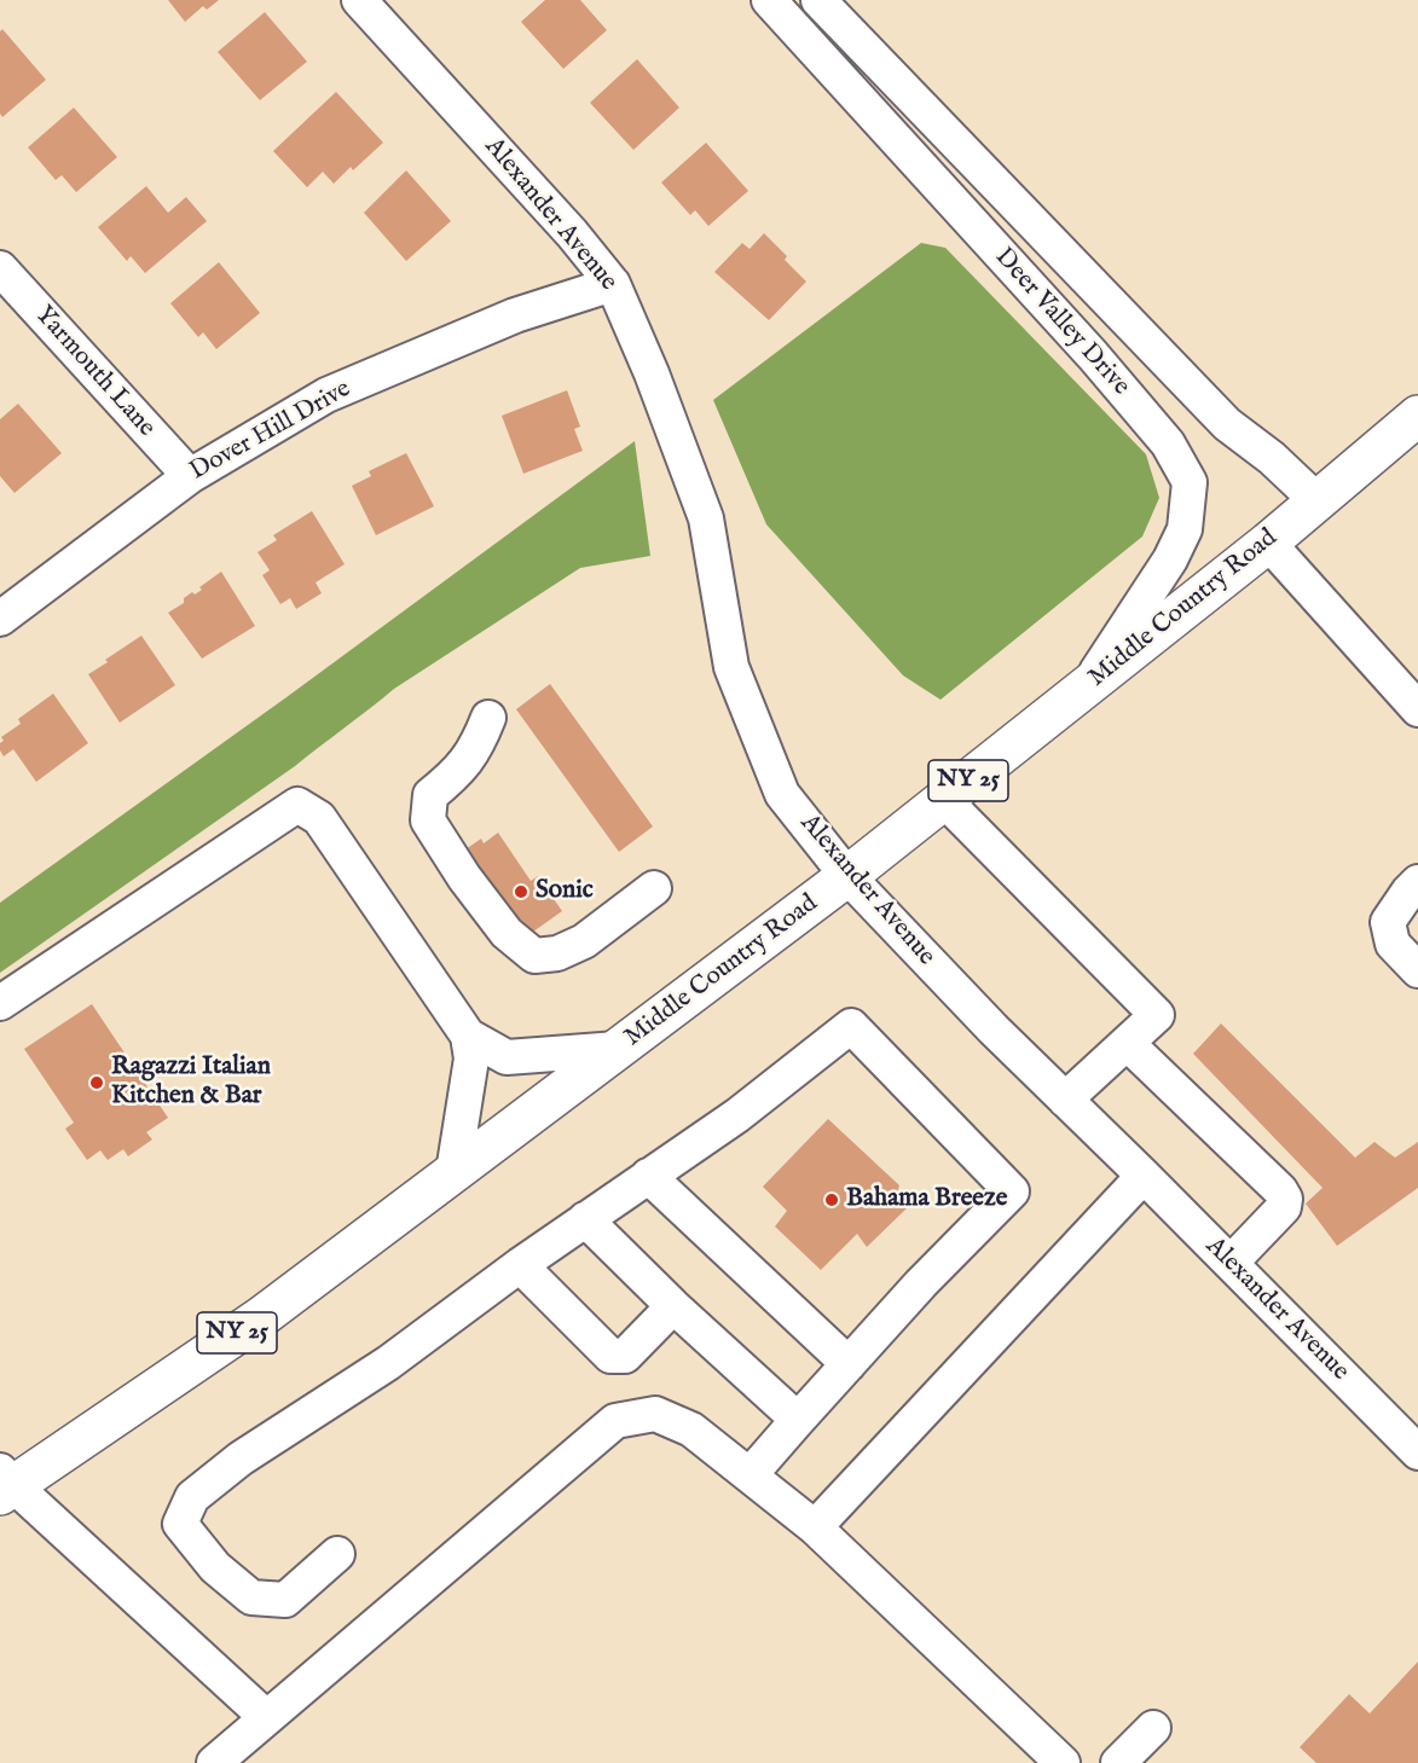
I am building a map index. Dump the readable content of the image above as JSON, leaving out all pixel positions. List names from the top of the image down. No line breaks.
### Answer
{"streets":{"main road":["Middle Country Road","NY 25"],"street":["Alexander Avenue","Deer Valley Drive","Yarmouth Lane","Dover Hill Drive"]},"crossings":[["Alexander Avenue","Dover Hill Drive"],["Alexander Avenue","Middle Country Road"],["Deer Valley Drive","Middle Country Road"],["Yarmouth Lane","Dover Hill Drive"]],"places":["Sonic","Ragazzi Italian Kitchen & Bar","Bahama Breeze"]}
